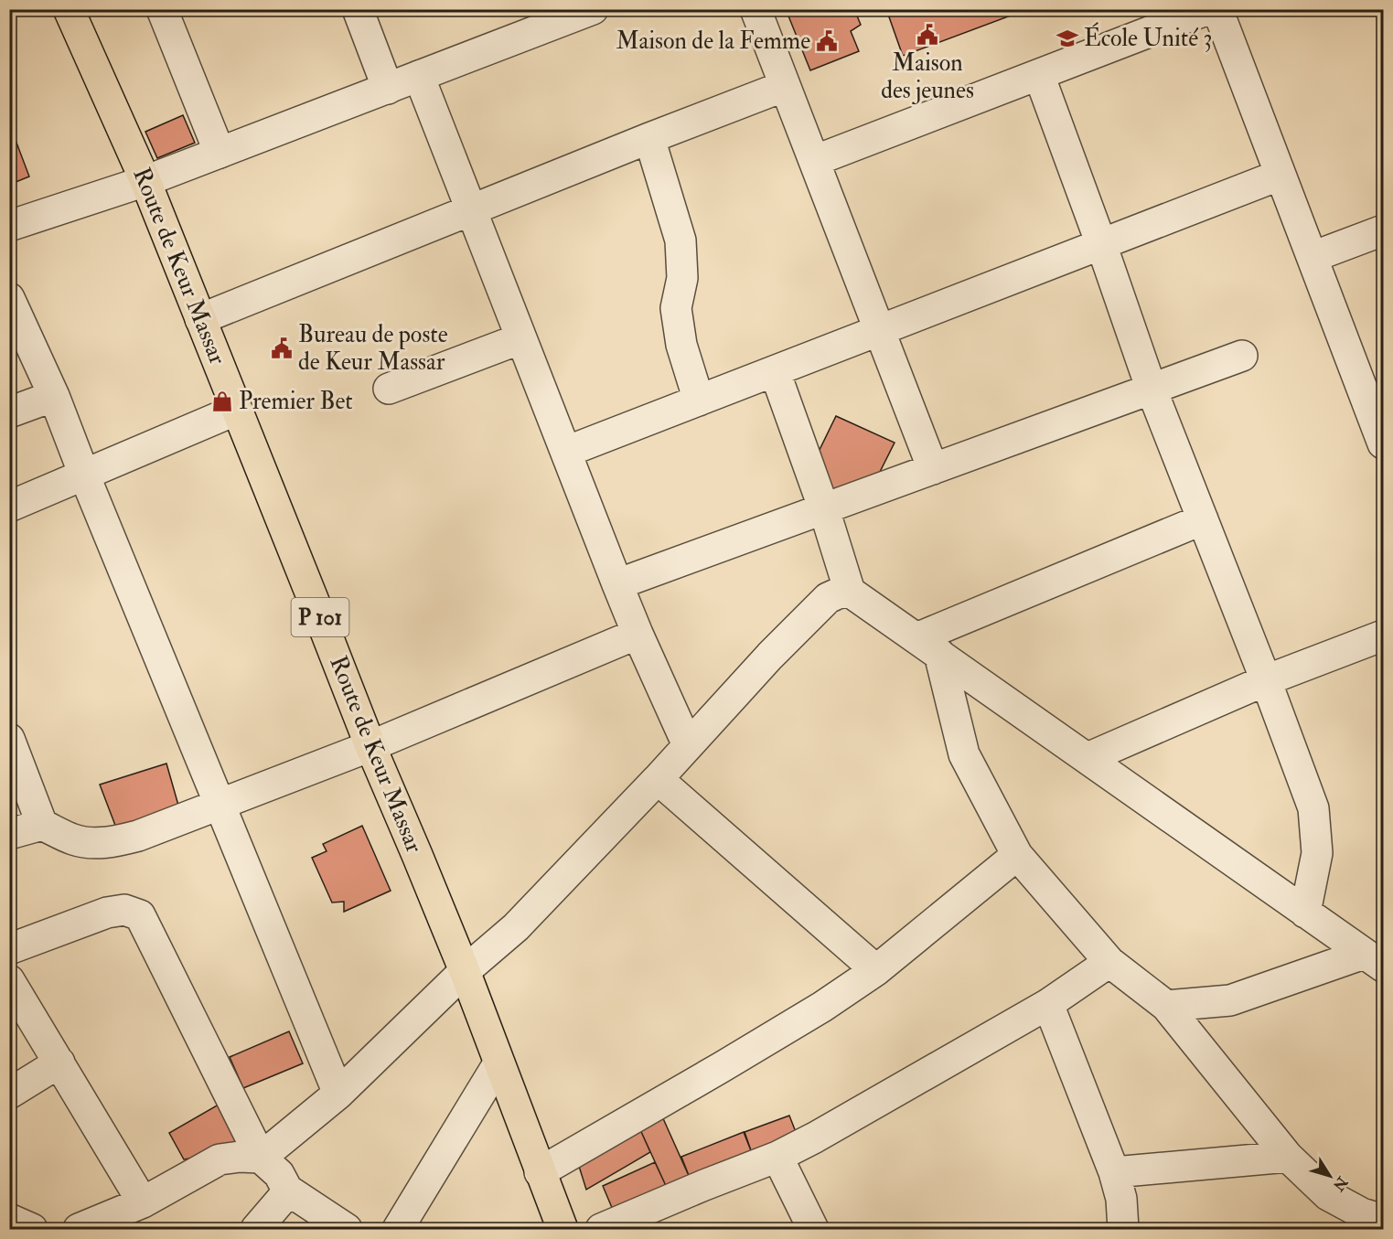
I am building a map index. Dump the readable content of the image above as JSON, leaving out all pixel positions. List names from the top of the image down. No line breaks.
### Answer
{"streets":{"main road":["Route de Keur Massar","P 101"]},"places":{"public building":["Maison des jeunes","Maison de la Femme","Bureau de poste de Keur Massar"],"school or university":["École Unité 3"],"shop":["Premier Bet"]},"north":"bottom right"}
